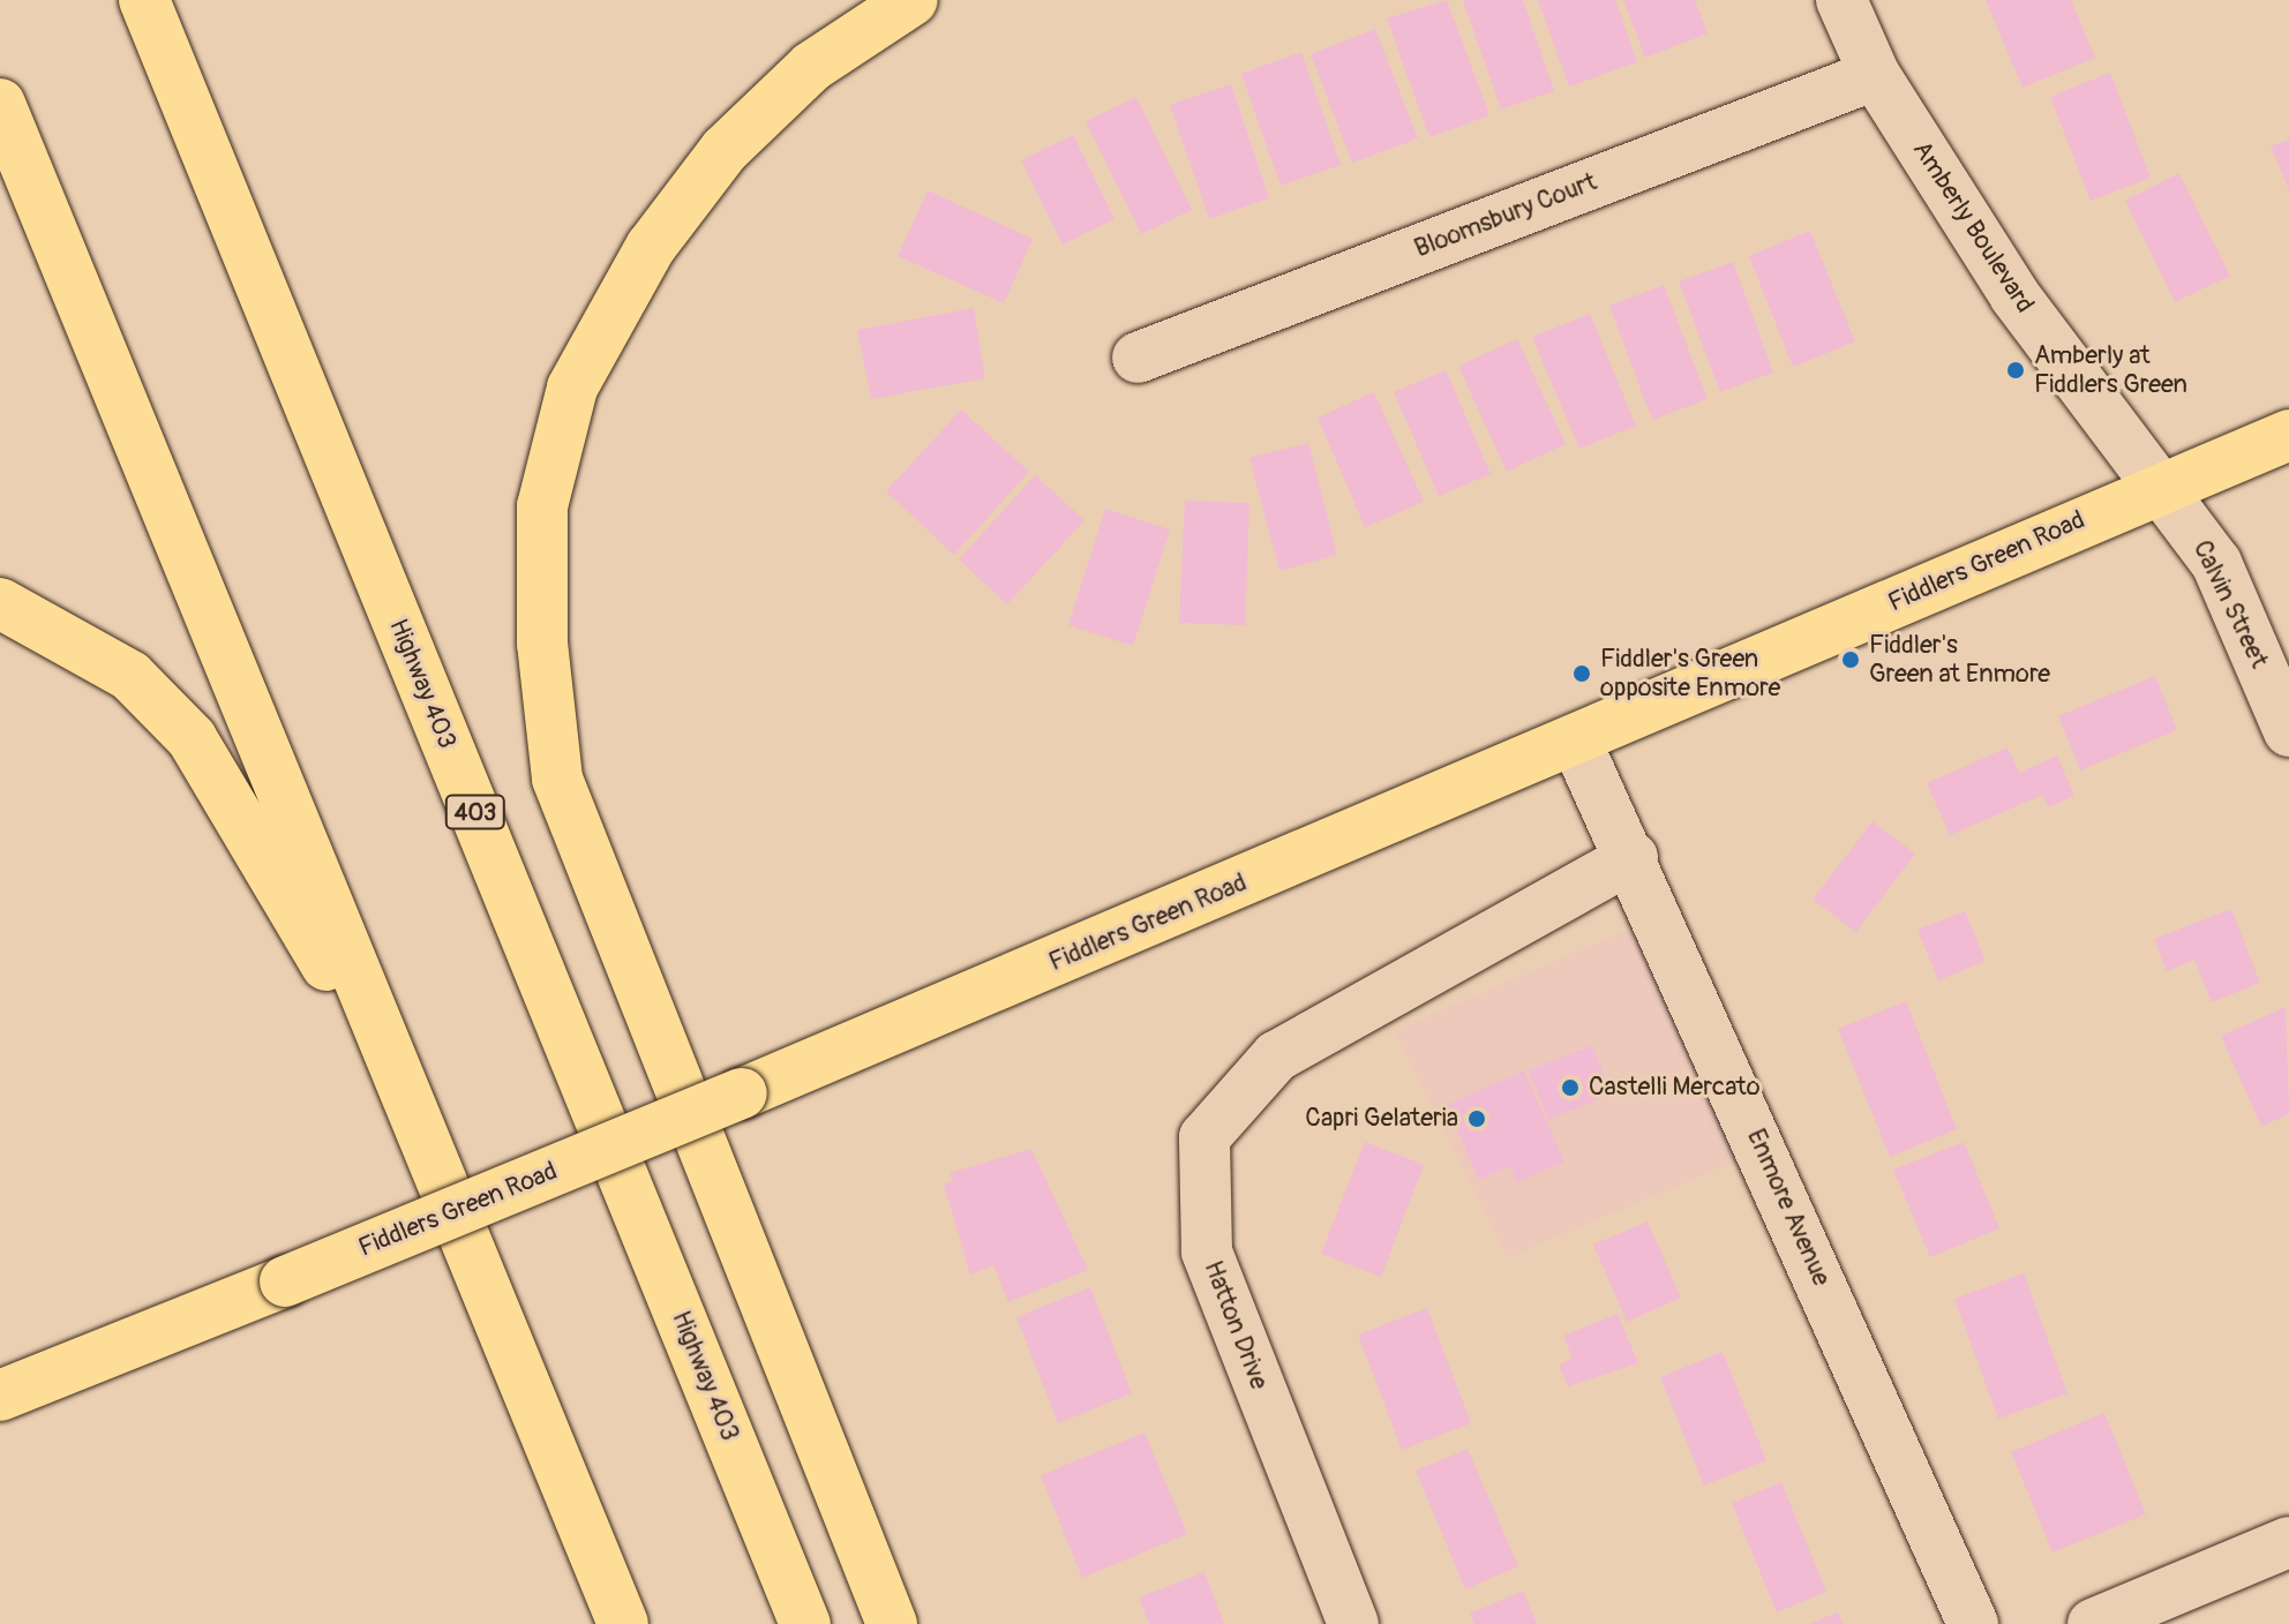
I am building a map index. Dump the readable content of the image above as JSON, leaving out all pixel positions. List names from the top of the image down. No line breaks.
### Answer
{"streets":{"main road":["Fiddlers Green Road","Highway 403","403"],"street":["Bloomsbury Court","Amberly Boulevard","Calvin Street","Enmore Avenue","Hatton Drive"]},"crossings":[["Bloomsbury Court","Amberly Boulevard"],["Amberly Boulevard","Fiddlers Green Road"],["Amberly Boulevard","Calvin Street"],["Fiddlers Green Road","Calvin Street"],["Fiddlers Green Road","Enmore Avenue"],["Enmore Avenue","Hatton Drive"]],"places":["Amberly at Fiddlers Green","Fiddler's Green at Enmore","Fiddler's Green opposite Enmore","Castelli Mercato","Capri Gelateria"]}
